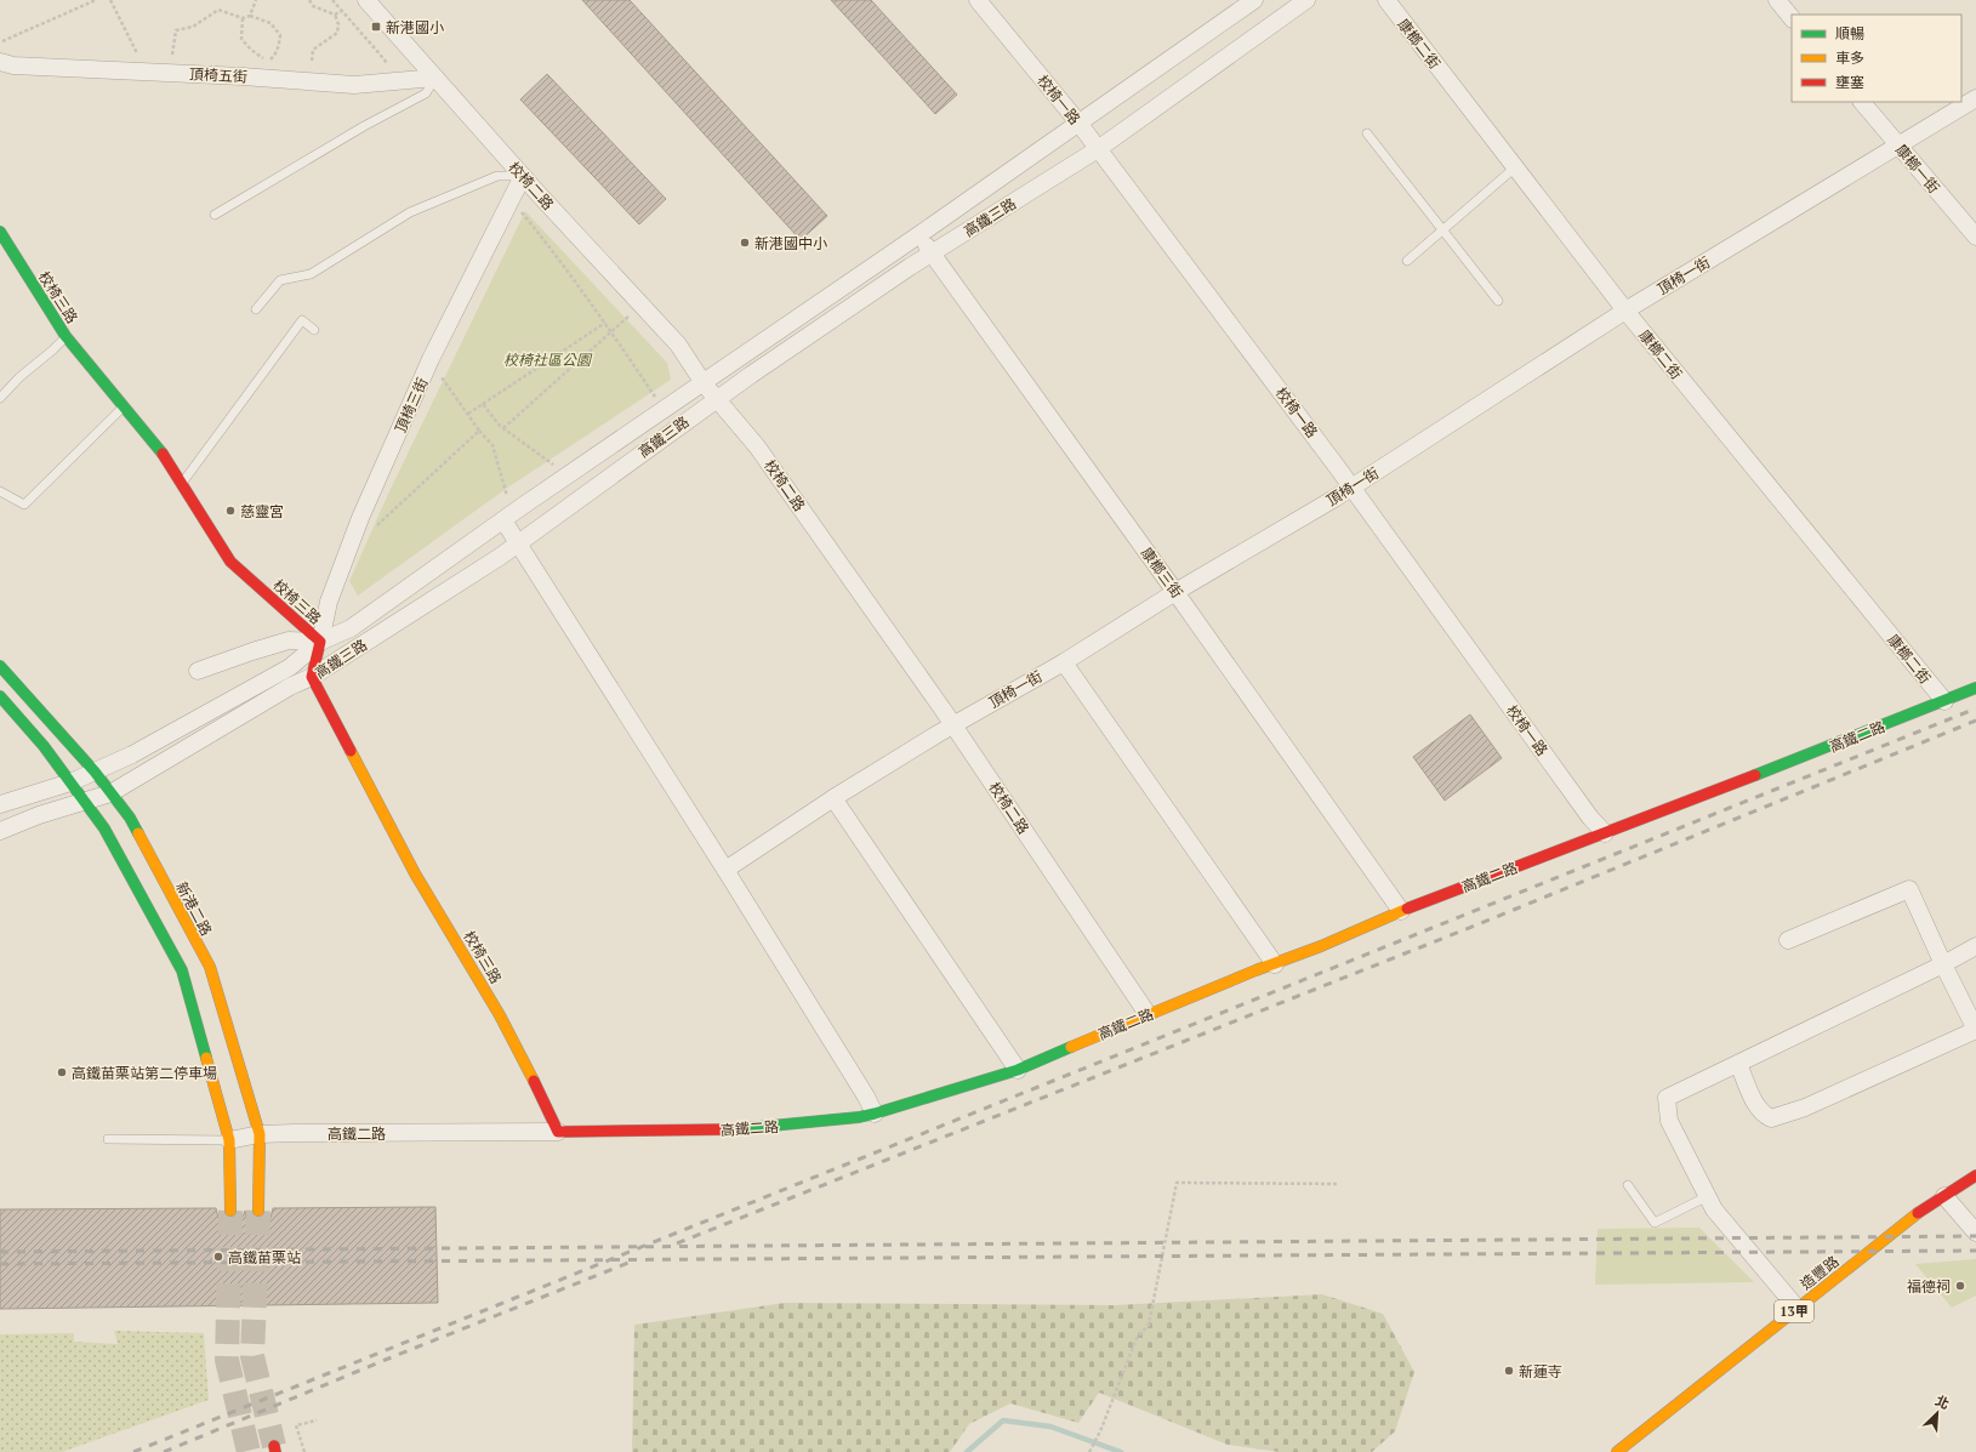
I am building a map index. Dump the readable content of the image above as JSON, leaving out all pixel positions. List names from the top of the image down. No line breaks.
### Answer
{"streets":{"street":["康榔二街","頂椅五街","校椅一路","康榔一街","校椅二路","高鐵三路","頂椅一街","校椅三路","頂椅三街","康榔三街","高鐵二路","新港二路","造豐路","13甲"]},"crossings":[["康榔二街","頂椅一街"],["康榔二街","高鐵二路"],["頂椅五街","校椅二路"],["校椅一路","高鐵三路"],["校椅一路","頂椅一街"],["校椅一路","高鐵二路"],["康榔一街","頂椅一街"],["校椅二路","高鐵三路"],["校椅二路","頂椅一街"],["校椅二路","頂椅三街"],["校椅二路","高鐵二路"],["高鐵三路","校椅三路"],["高鐵三路","頂椅三街"],["高鐵三路","康榔三街"],["高鐵三路","新港二路"],["頂椅一街","康榔三街"],["校椅三路","頂椅三街"],["校椅三路","高鐵二路"],["康榔三街","高鐵二路"],["高鐵二路","新港二路"]],"parks":["校椅社區公園"],"places":{"transit":["新港國小"],"other":["新港國中小","慈靈宮","高鐵苗栗站第二停車場","高鐵苗栗站","福德祠","新蓮寺"]},"legend":["順暢","車多","壅塞"],"north":"top right"}
